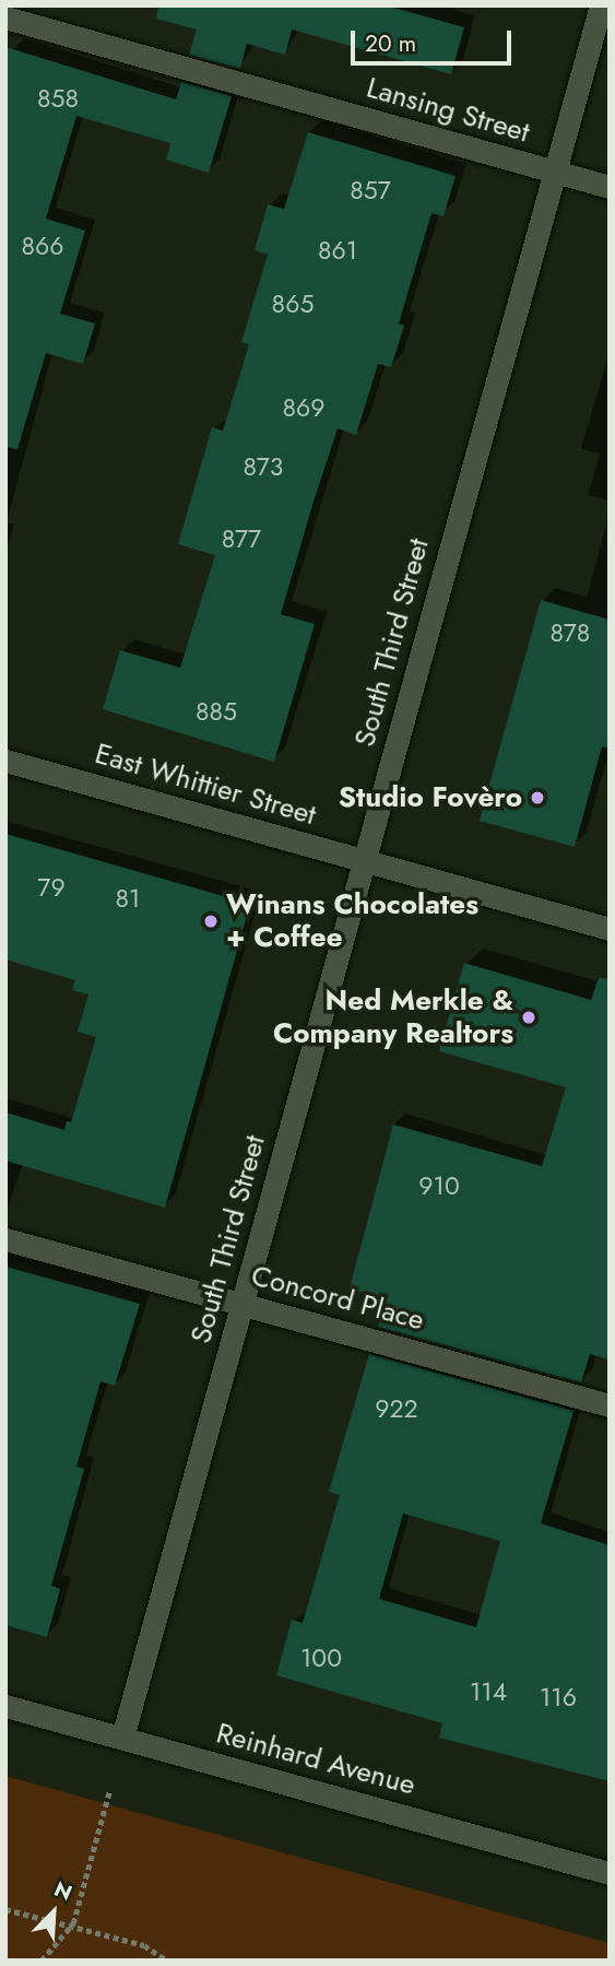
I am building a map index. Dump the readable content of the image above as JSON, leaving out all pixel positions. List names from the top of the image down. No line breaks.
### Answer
{"streets":{"street":["Lansing Street","South Third Street","East Whittier Street","Concord Place","Reinhard Avenue"]},"crossings":[["Lansing Street","South Third Street"],["South Third Street","East Whittier Street"],["South Third Street","Concord Place"],["South Third Street","Reinhard Avenue"]],"places":["Studio Fovèro","Winans Chocolates + Coffee","Ned Merkle & Company Realtors"],"house_numbers":["858","857","866","861","865","869","873","877","878","885","79","81","910","922","100","114","116"],"scale_bar":"20 m","north":"top right"}
